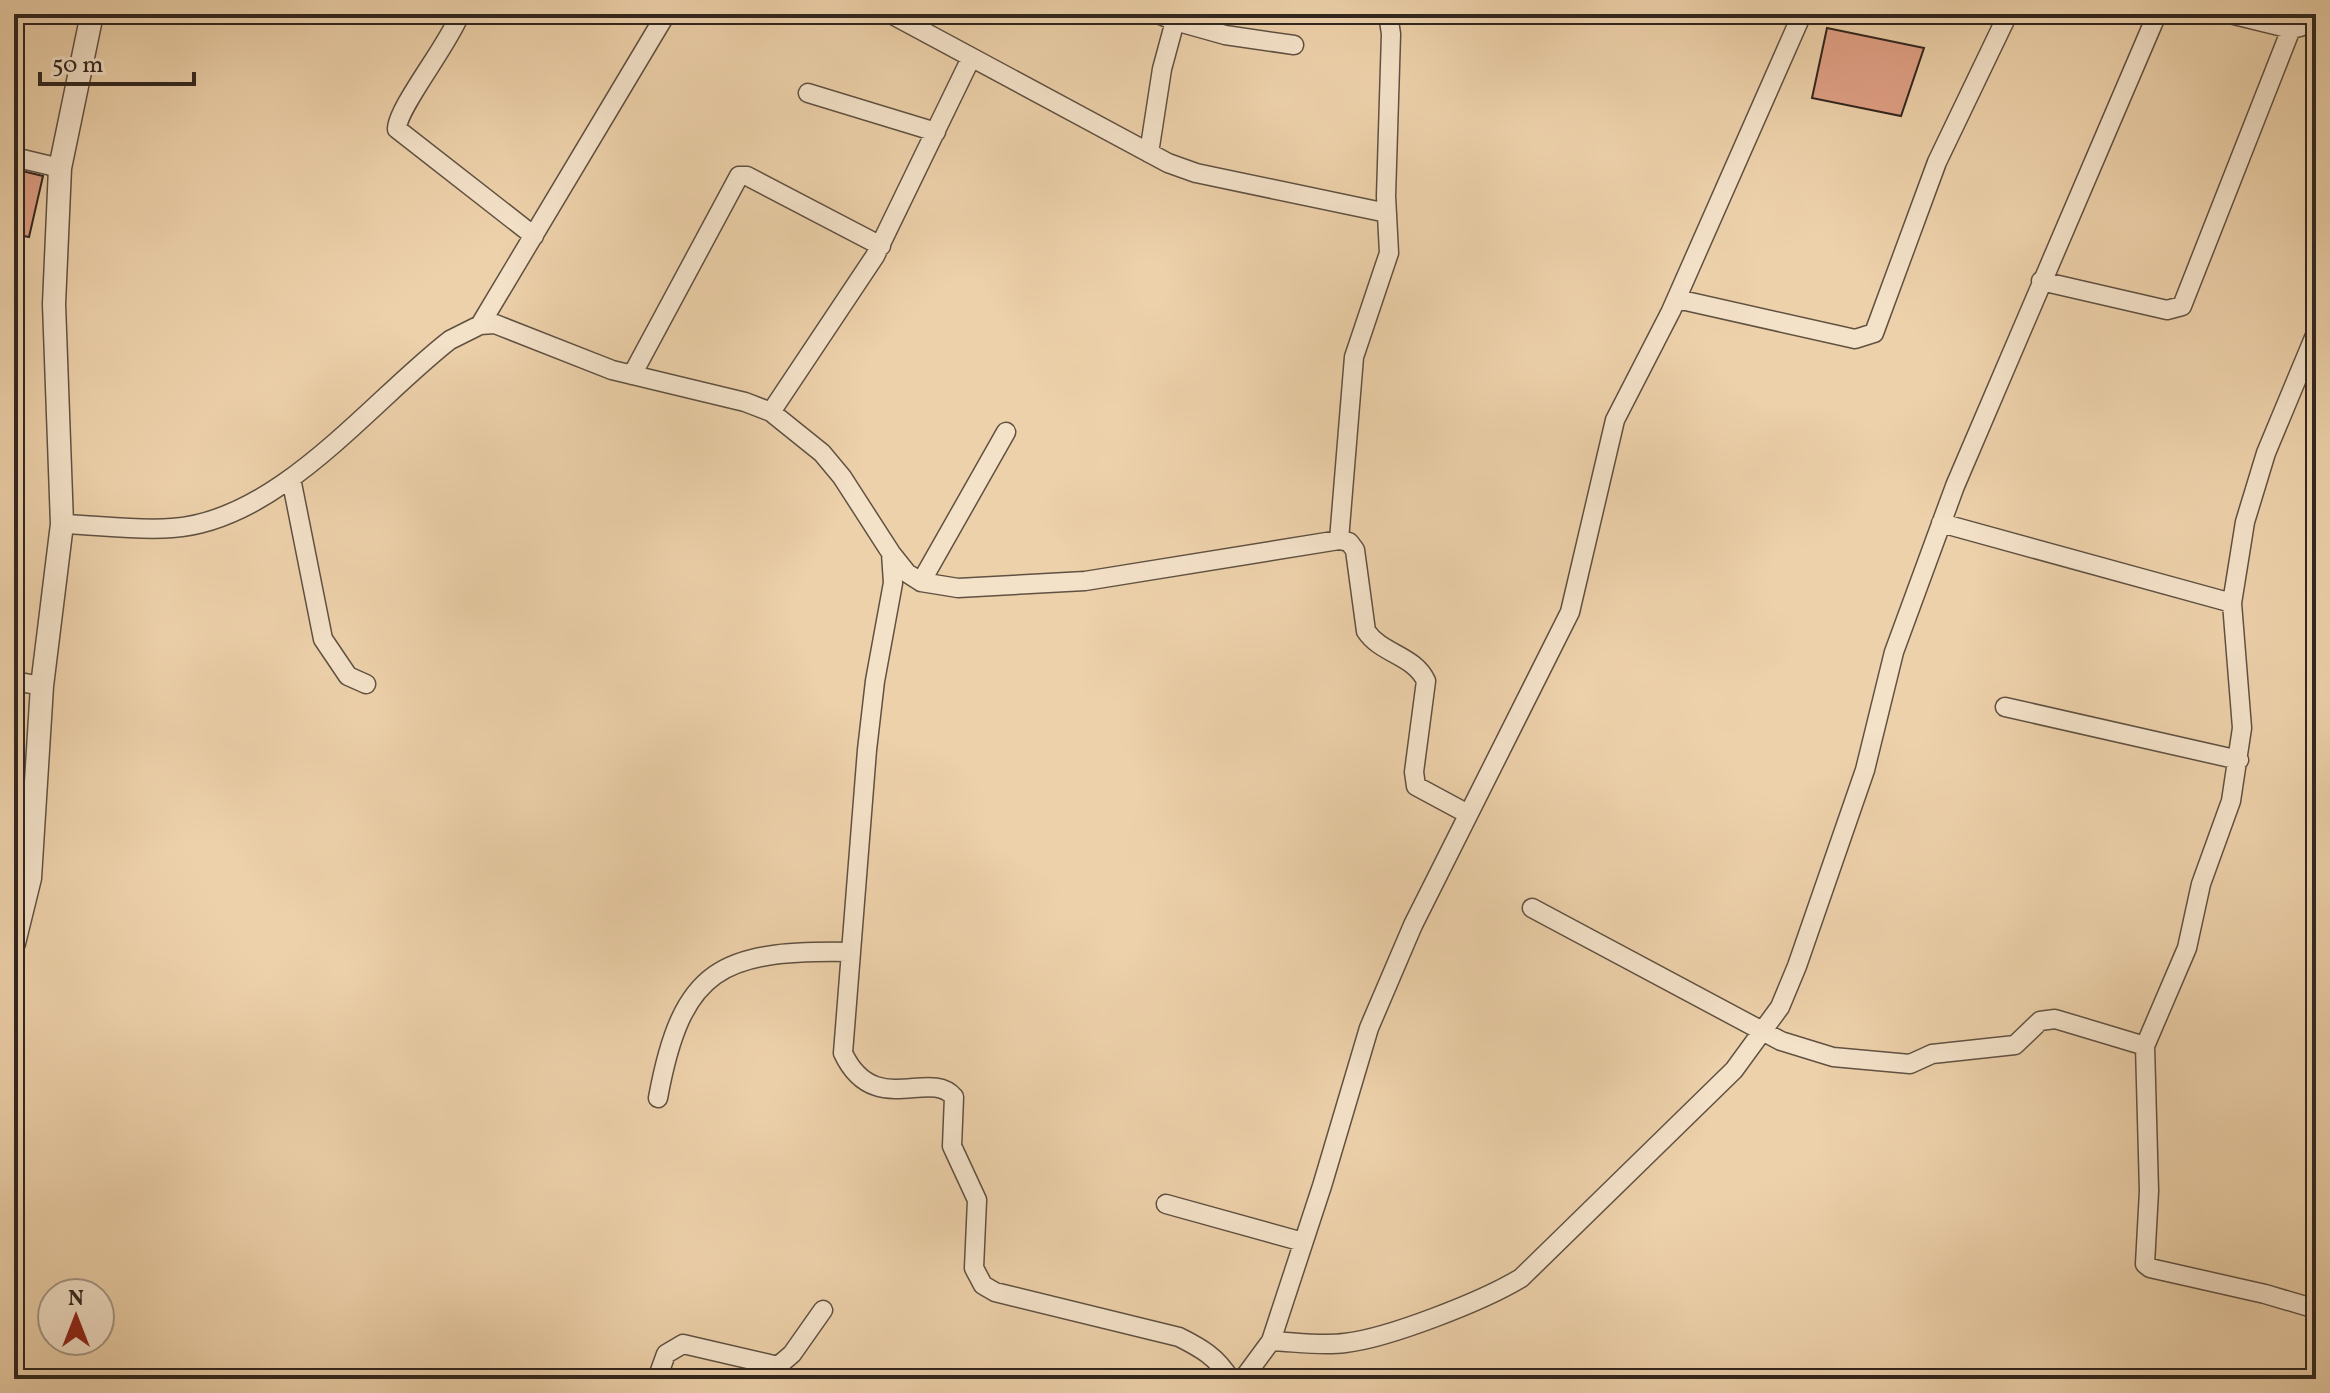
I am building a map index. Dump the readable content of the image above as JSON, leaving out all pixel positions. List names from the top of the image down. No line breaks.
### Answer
{"scale_bar":"50 m","north":"top"}
